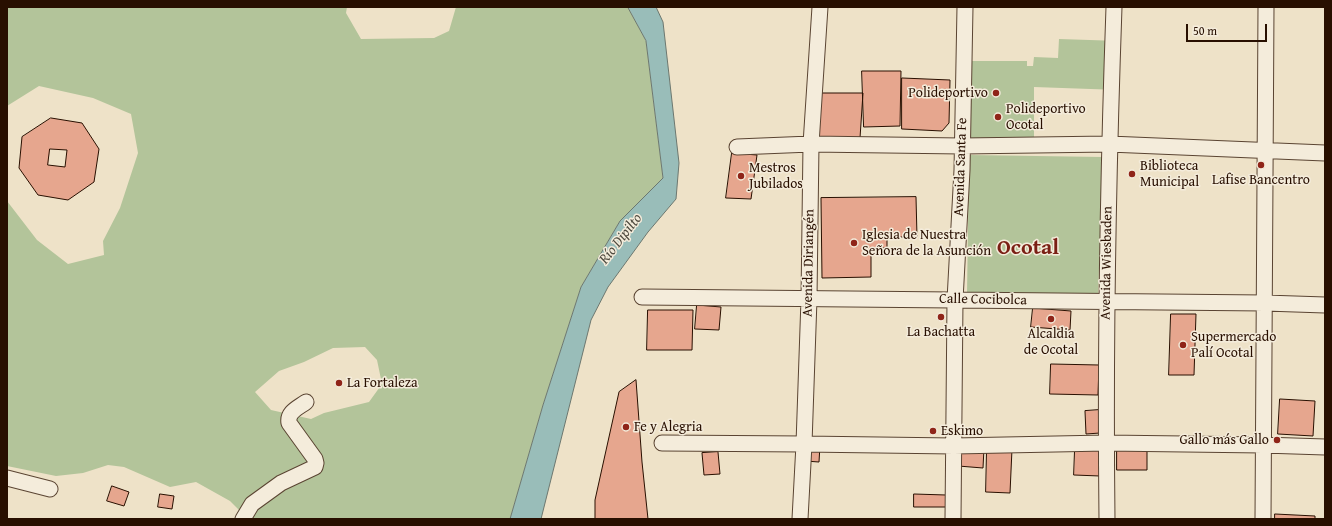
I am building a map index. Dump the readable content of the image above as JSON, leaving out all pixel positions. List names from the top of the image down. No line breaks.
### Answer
{"streets":{"street":["Avenida Santa Fe","Avenida Diriangén","Avenida Wiesbaden","Calle Cocibolca"]},"crossings":[["Avenida Santa Fe","Calle Cocibolca"],["Avenida Diriangén","Calle Cocibolca"],["Avenida Wiesbaden","Calle Cocibolca"]],"districts":["Ocotal"],"water":["Río Dipilto"],"places":["Polideportivo","Polideportivo Ocotal","Lafise Bancentro","Biblioteca Municipal","Mestros Jubilados","Iglesia de Nuestra Señora de la Asunción","La Bachatta","Alcaldia de Ocotal","Supermercado Palí Ocotal","La Fortaleza","Fe y Alegria","Eskimo","Gallo más Gallo"],"scale_bar":"50 m"}
